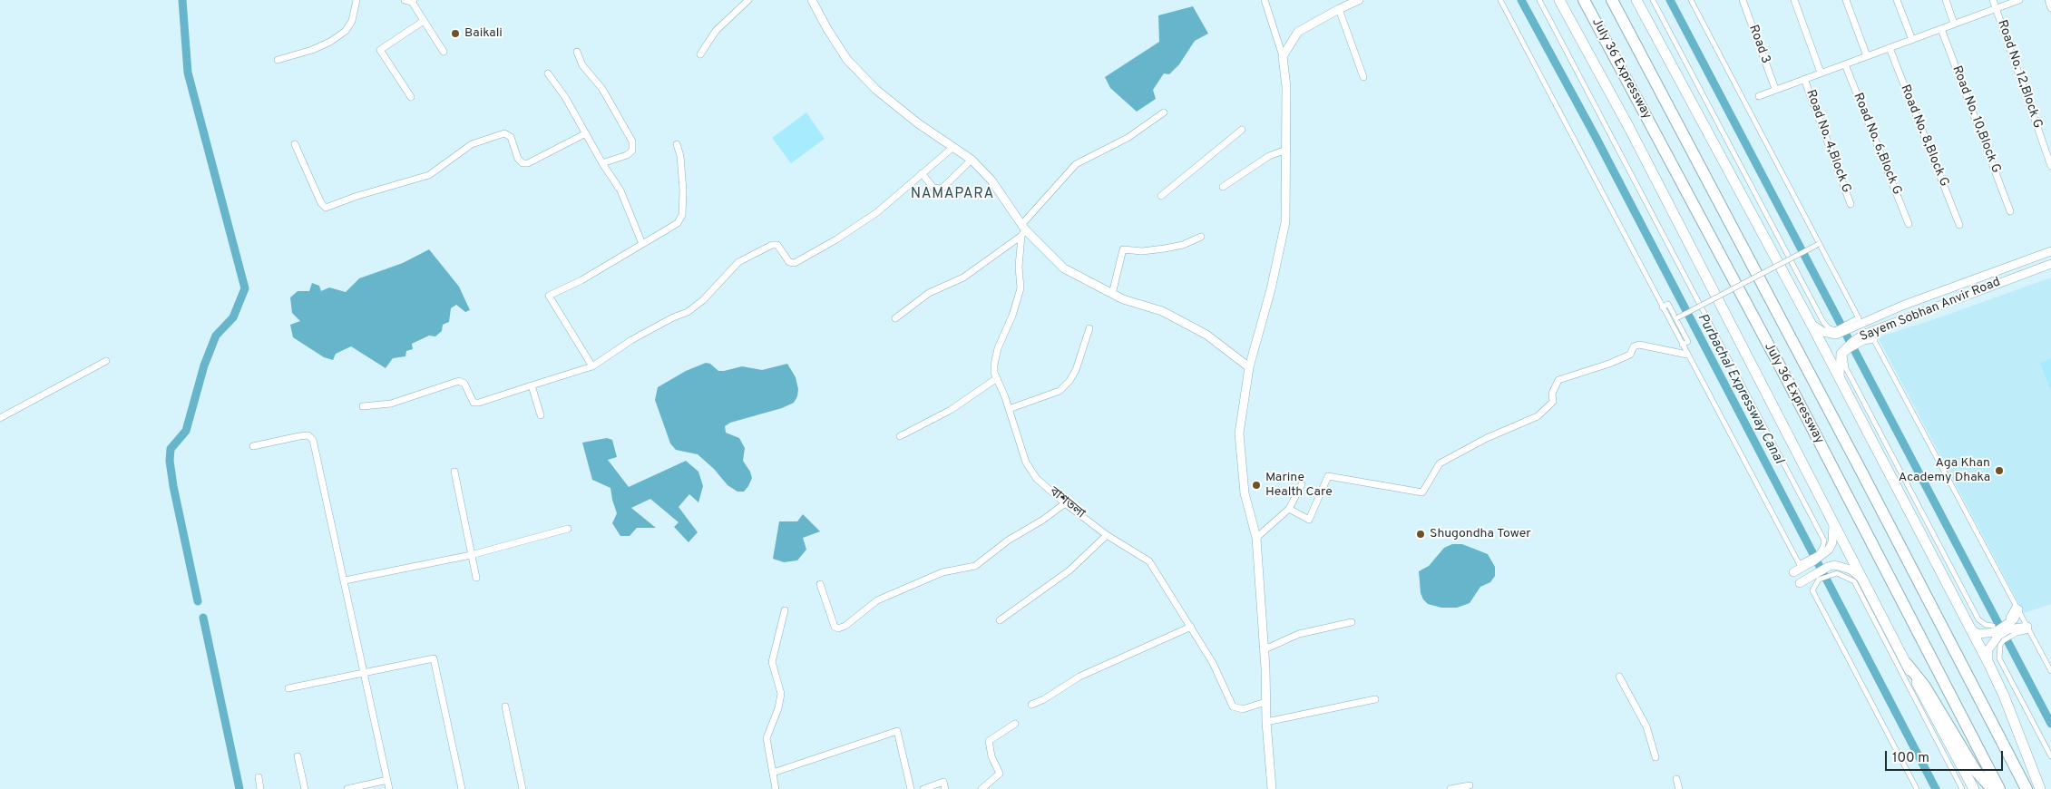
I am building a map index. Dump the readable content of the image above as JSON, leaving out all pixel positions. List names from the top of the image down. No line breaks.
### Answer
{"streets":{"highway":["July 36 Expressway"],"street":["Road 3","Road No. 12,Block G","Road No. 10,Block G","Road No. 8,Block G","Road No. 4,Block G","Road No. 6,Block G","Sayem Sobhan Anvir Road","বাশতলা"]},"districts":["NAMAPARA"],"water":["Purbachal Expressway Canal"],"places":["Baikali","Aga Khan Academy Dhaka","Marine Health Care","Shugondha Tower"],"scale_bar":"100 m"}
